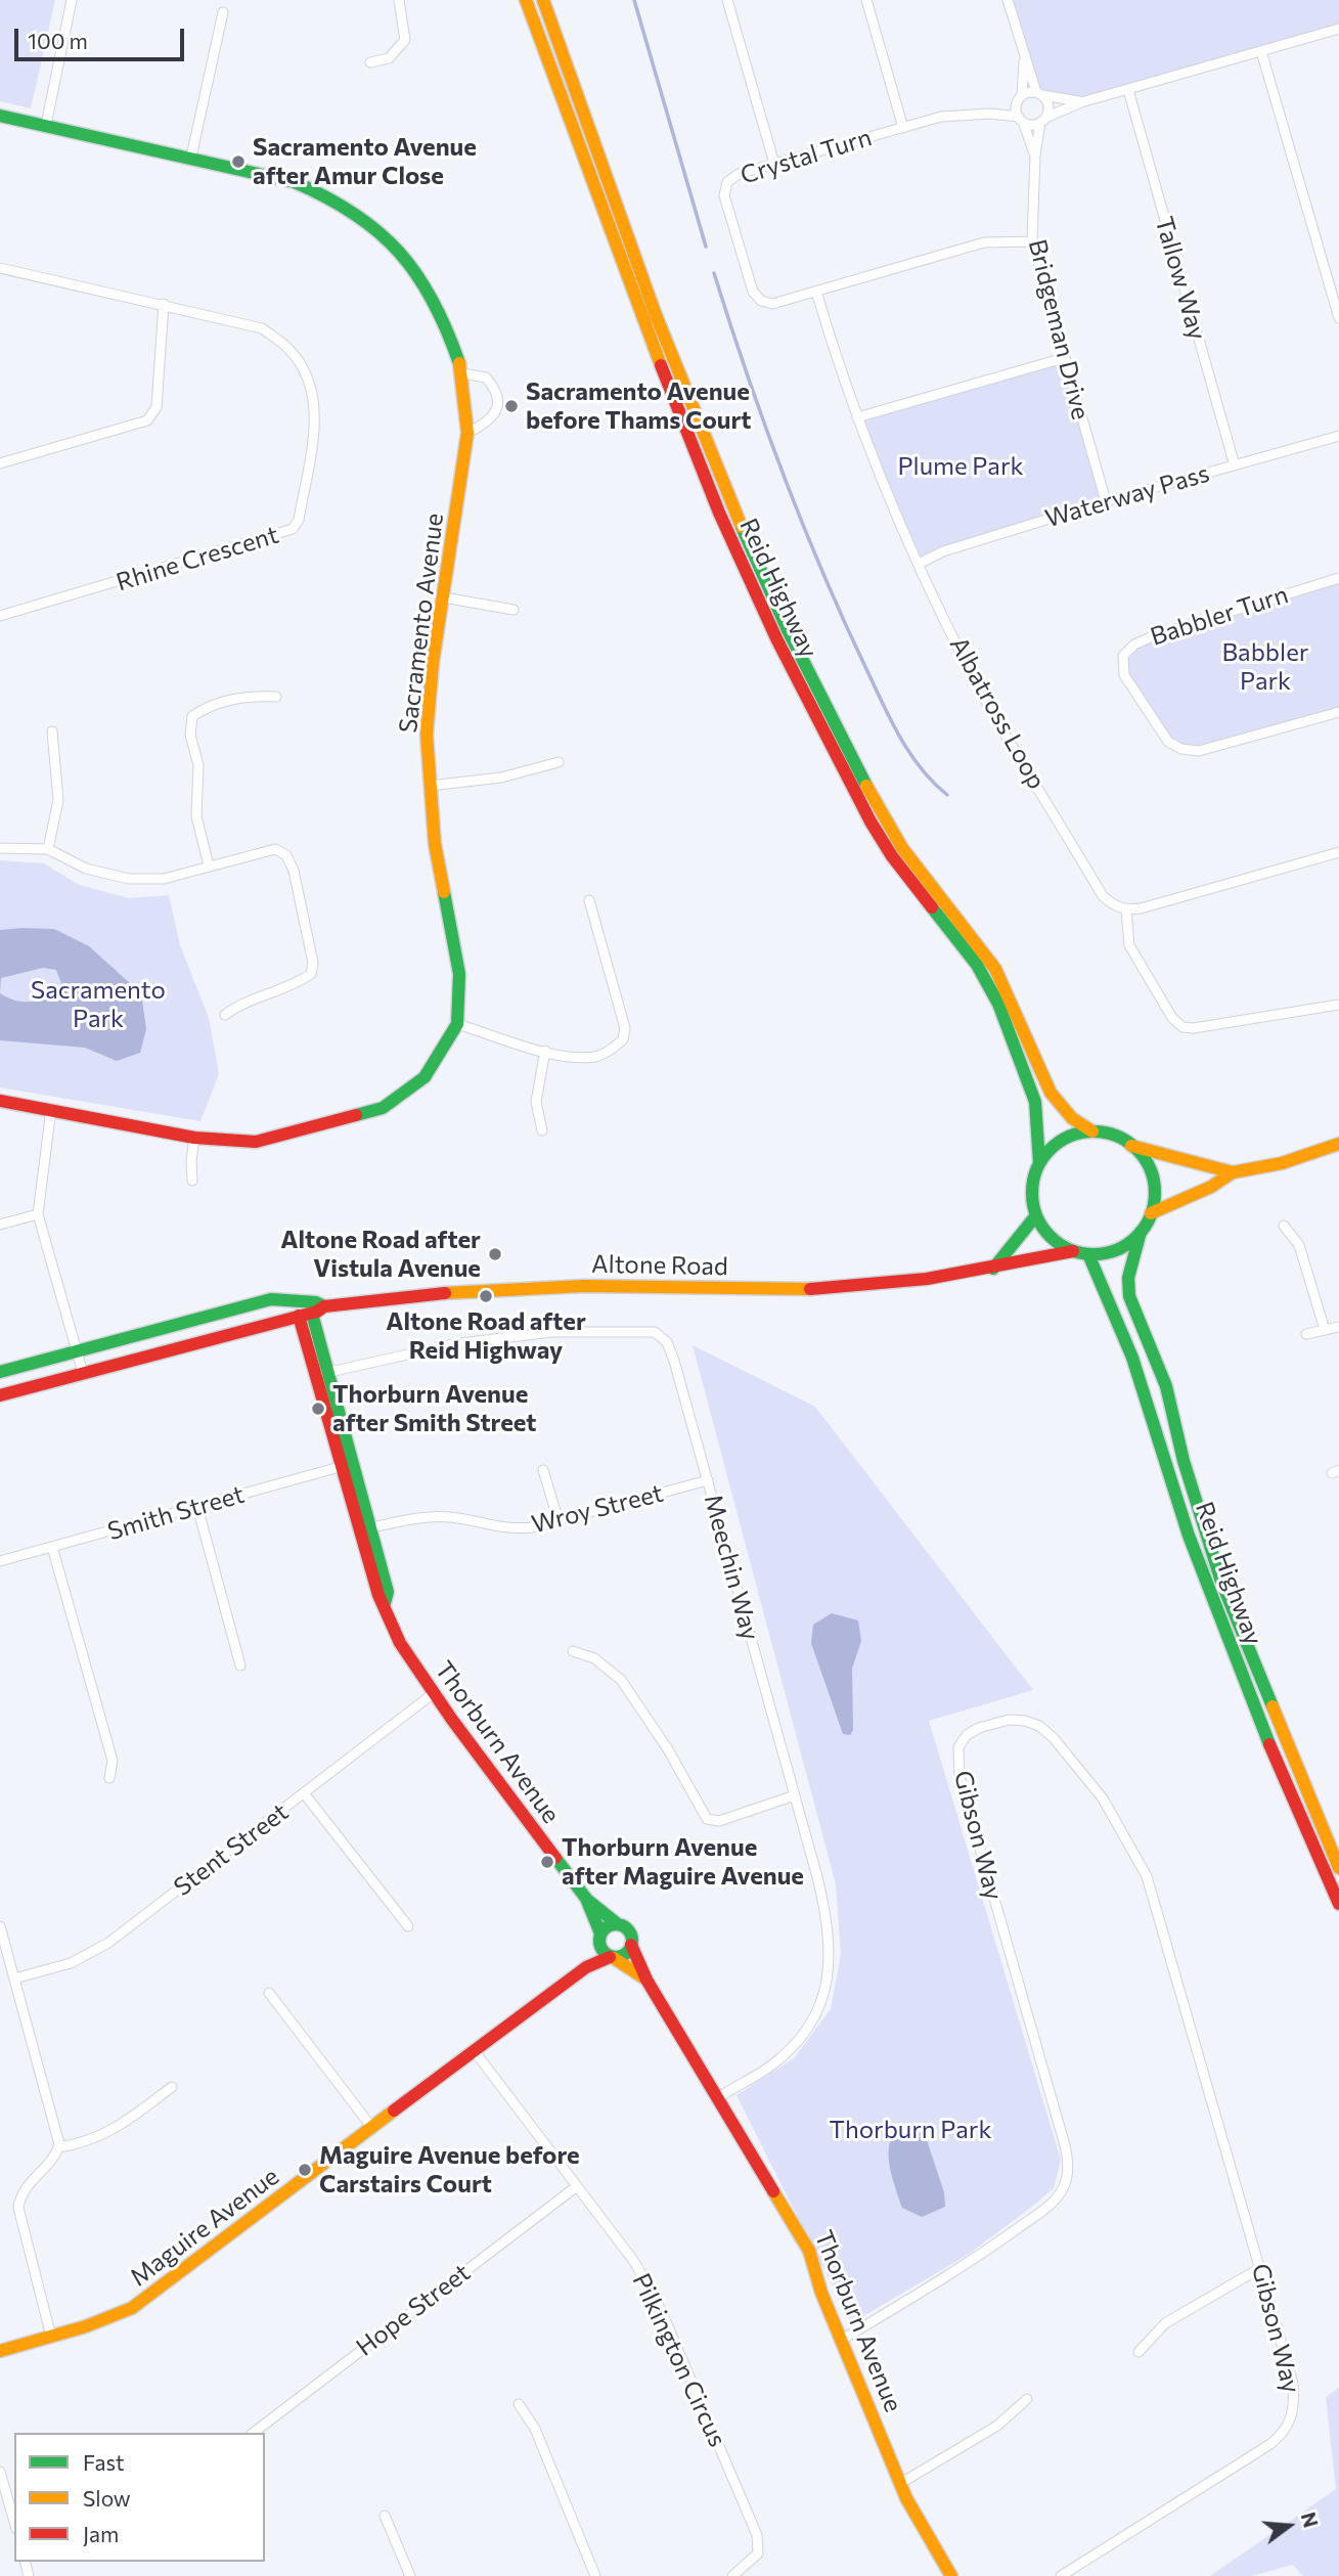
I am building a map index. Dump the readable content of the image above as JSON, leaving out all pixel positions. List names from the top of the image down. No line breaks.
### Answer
{"streets":{"main road":["Reid Highway","Sacramento Avenue","Altone Road","Thorburn Avenue","Maguire Avenue"],"street":["Crystal Turn","Tallow Way","Bridgeman Drive","Waterway Pass","Rhine Crescent","Babbler Turn","Albatross Loop","Wroy Street","Smith Street","Meechin Way","Gibson Way","Stent Street","Hope Street","Pilkington Circus"]},"crossings":[["Crystal Turn","Bridgeman Drive"],["Crystal Turn","Albatross Loop"],["Tallow Way","Waterway Pass"],["Bridgeman Drive","Waterway Pass"],["Waterway Pass","Albatross Loop"],["Reid Highway","Altone Road"],["Altone Road","Thorburn Avenue"],["Wroy Street","Meechin Way"],["Wroy Street","Thorburn Avenue"],["Smith Street","Thorburn Avenue"],["Meechin Way","Thorburn Avenue"],["Thorburn Avenue","Gibson Way"],["Thorburn Avenue","Stent Street"],["Thorburn Avenue","Maguire Avenue"],["Maguire Avenue","Pilkington Circus"],["Hope Street","Pilkington Circus"]],"parks":["Plume Park","Babbler Park","Sacramento Park","Thorburn Park"],"places":["Sacramento Avenue after Amur Close","Sacramento Avenue before Thams Court","Altone Road after Vistula Avenue","Altone Road after Reid Highway","Thorburn Avenue after Smith Street","Thorburn Avenue after Maguire Avenue","Maguire Avenue before Carstairs Court"],"legend":["Fast","Slow","Jam"],"scale_bar":"100 m","north":"right"}
